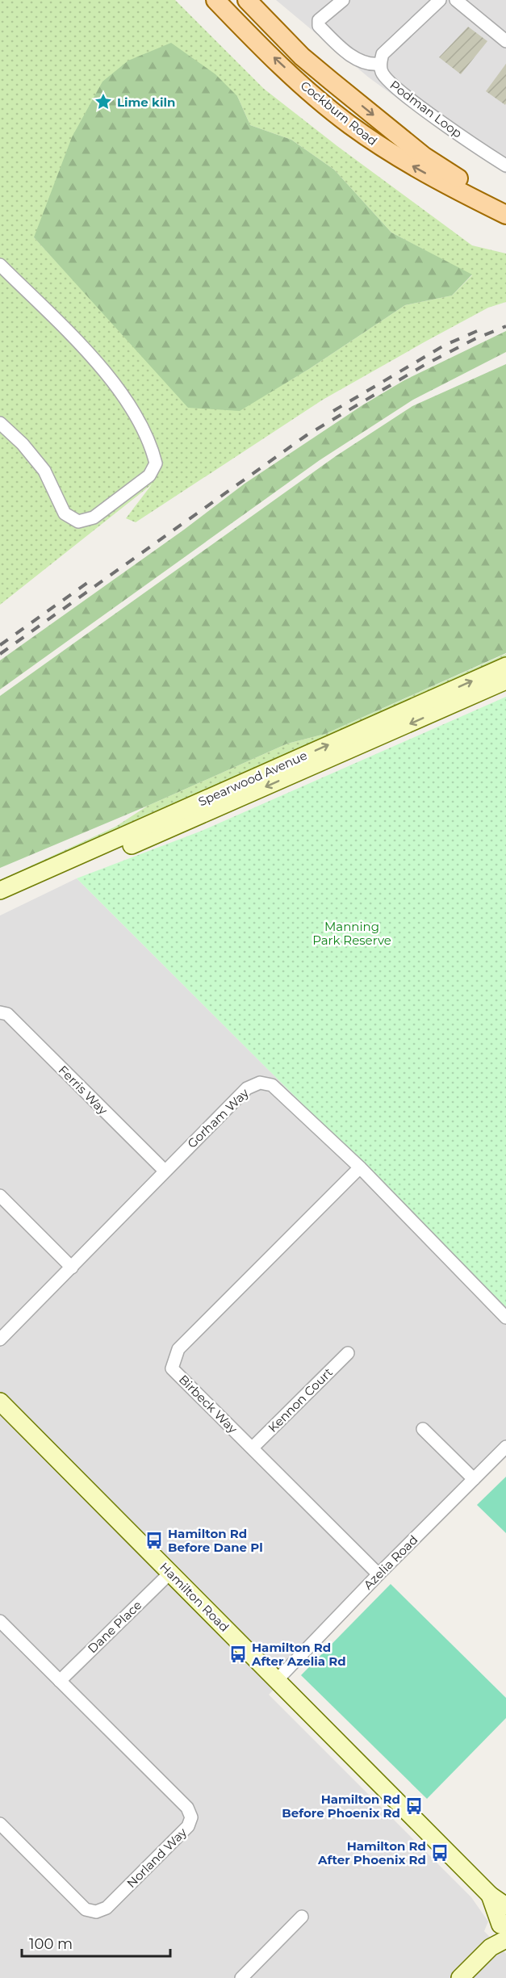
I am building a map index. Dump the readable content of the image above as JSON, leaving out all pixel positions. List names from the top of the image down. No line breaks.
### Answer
{"streets":{"main road":["Cockburn Road","Spearwood Avenue","Hamilton Road"],"street":["Podman Loop","Ferris Way","Gorham Way","Kennon Court","Birbeck Way","Azelia Road","Dane Place","Norland Way"]},"crossings":[["Ferris Way","Gorham Way"],["Gorham Way","Birbeck Way"],["Kennon Court","Birbeck Way"],["Birbeck Way","Azelia Road"],["Azelia Road","Hamilton Road"],["Hamilton Road","Dane Place"],["Dane Place","Norland Way"]],"parks":["Manning Park Reserve"],"places":{"place":["Lime kiln"],"bus stop":["Hamilton Rd Before Dane Pl","Hamilton Rd After Azelia Rd","Hamilton Rd Before Phoenix Rd","Hamilton Rd After Phoenix Rd"]},"scale_bar":"100 m"}
